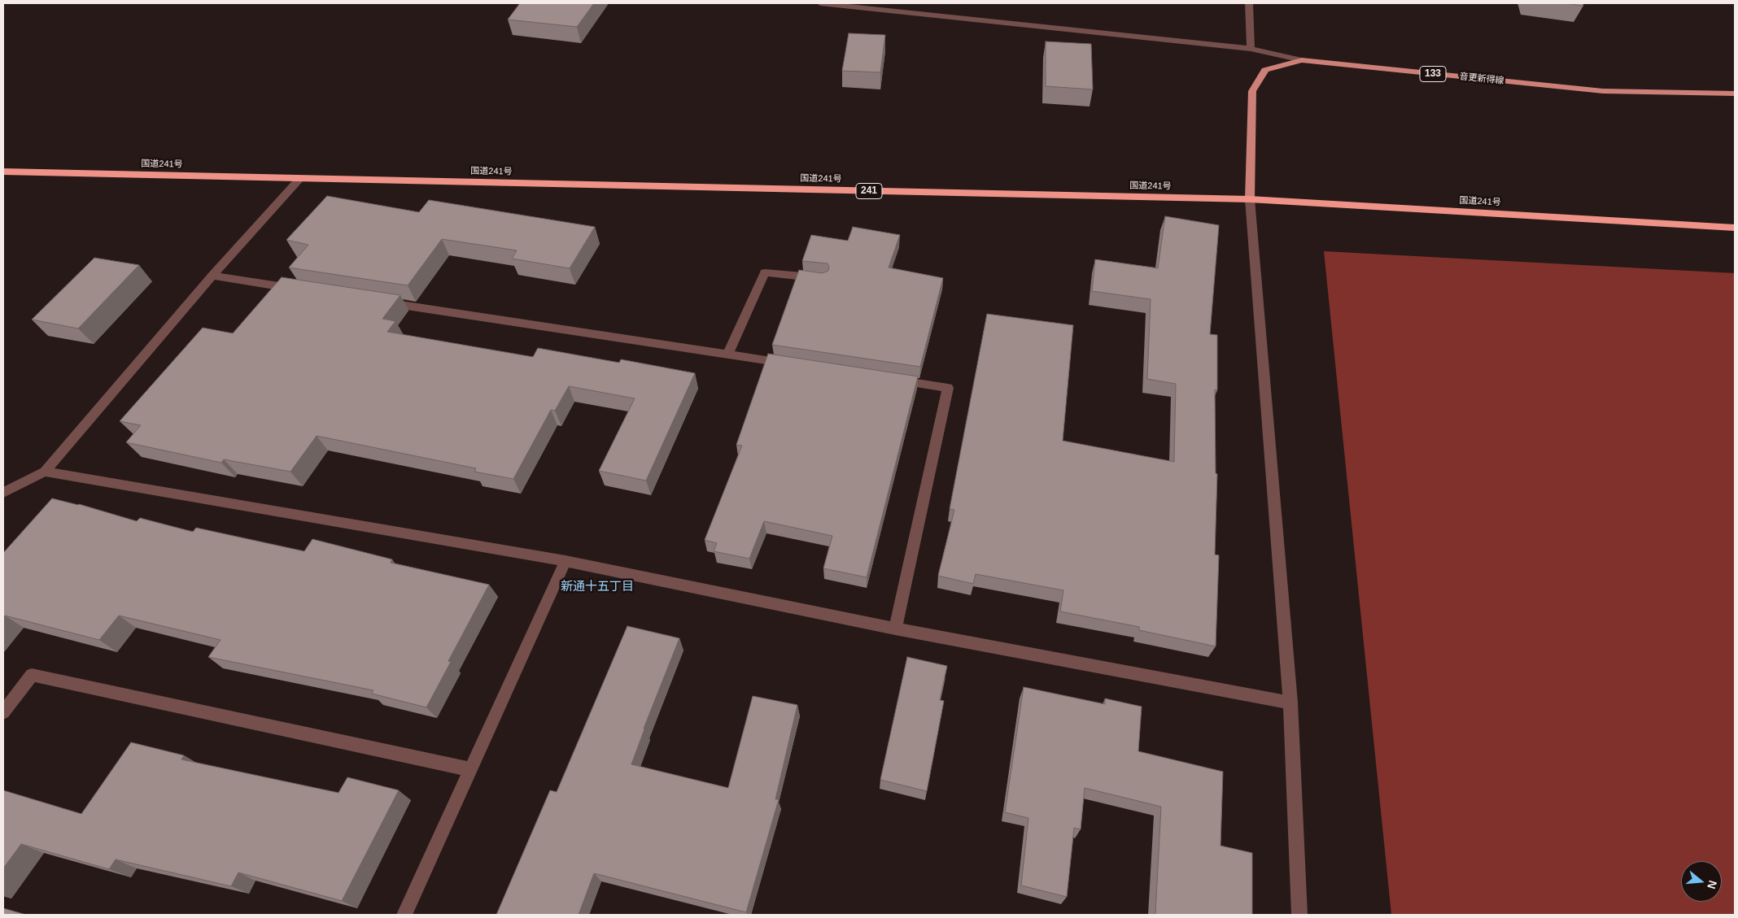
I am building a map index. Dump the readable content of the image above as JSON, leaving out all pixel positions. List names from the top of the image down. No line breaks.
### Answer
{"streets":{"highway":["国道241号","241"],"main road":["133","音更新得線"]},"crossings":[["音更新得線","国道241号"]],"districts":["新通十五丁目"],"north":"right"}
